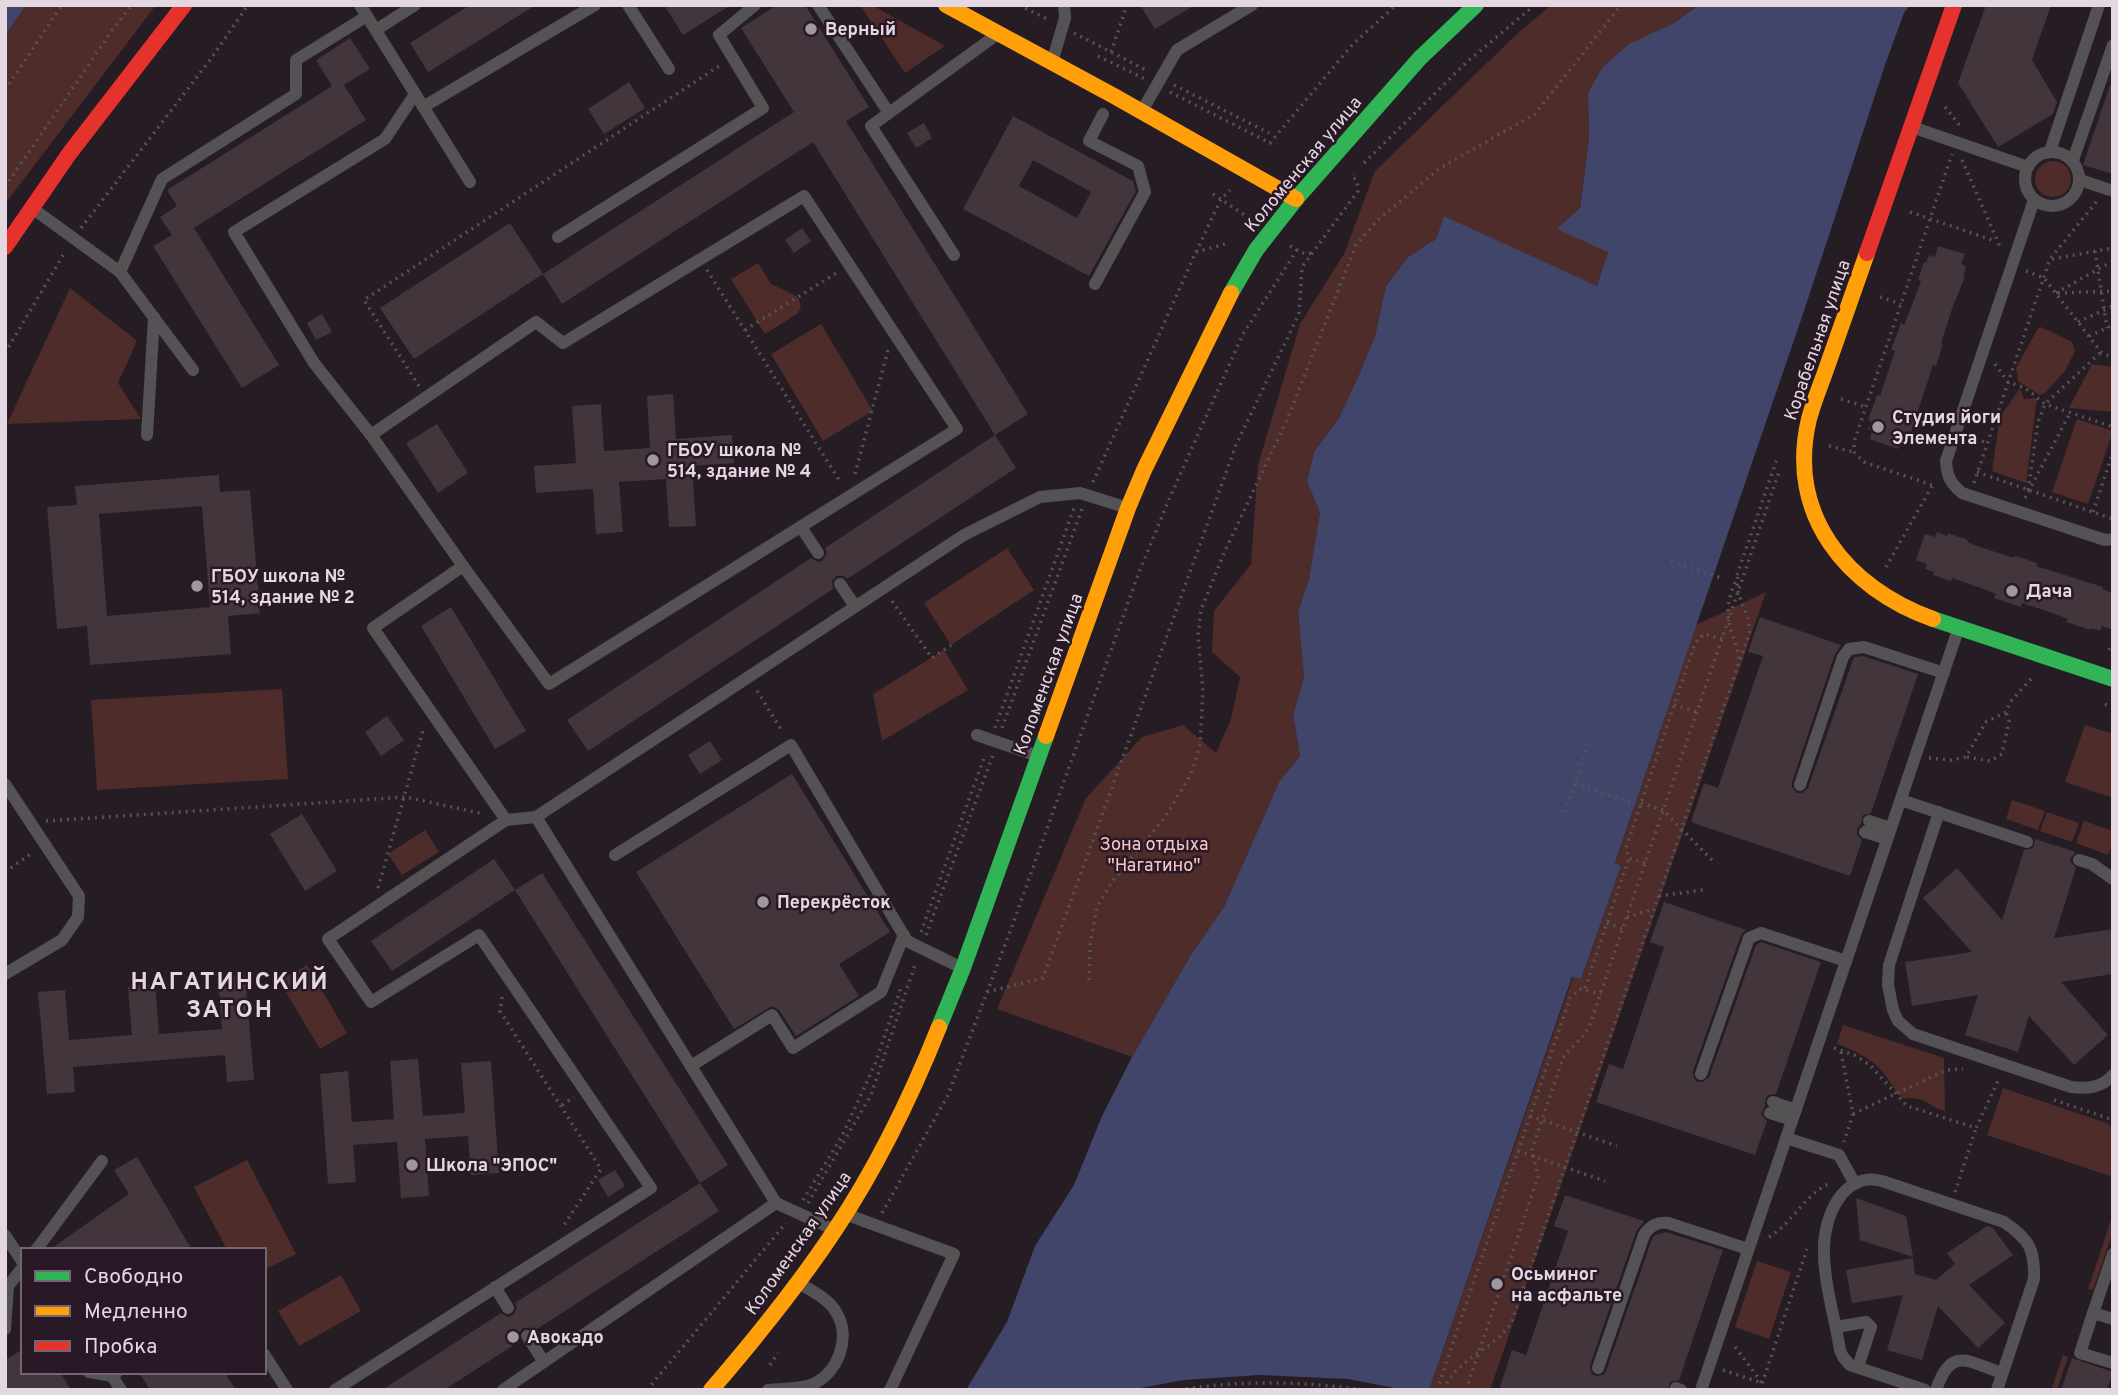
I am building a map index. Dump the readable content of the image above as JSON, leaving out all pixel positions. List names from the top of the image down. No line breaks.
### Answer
{"streets":{"street":["Коломенская улица","Корабельная улица"]},"districts":["НАГАТИНСКИЙ ЗАТОН"],"parks":["Зона отдыха \"Нагатино\""],"places":["Верный","Студия йоги Элемента","ГБОУ школа № 514, здание № 4","ГБОУ школа № 514, здание № 2","Дача","Перекрёсток","Школа \"ЭПОС\"","Осьминог на асфальте","Авокадо"],"legend":["Свободно","Медленно","Пробка"]}
